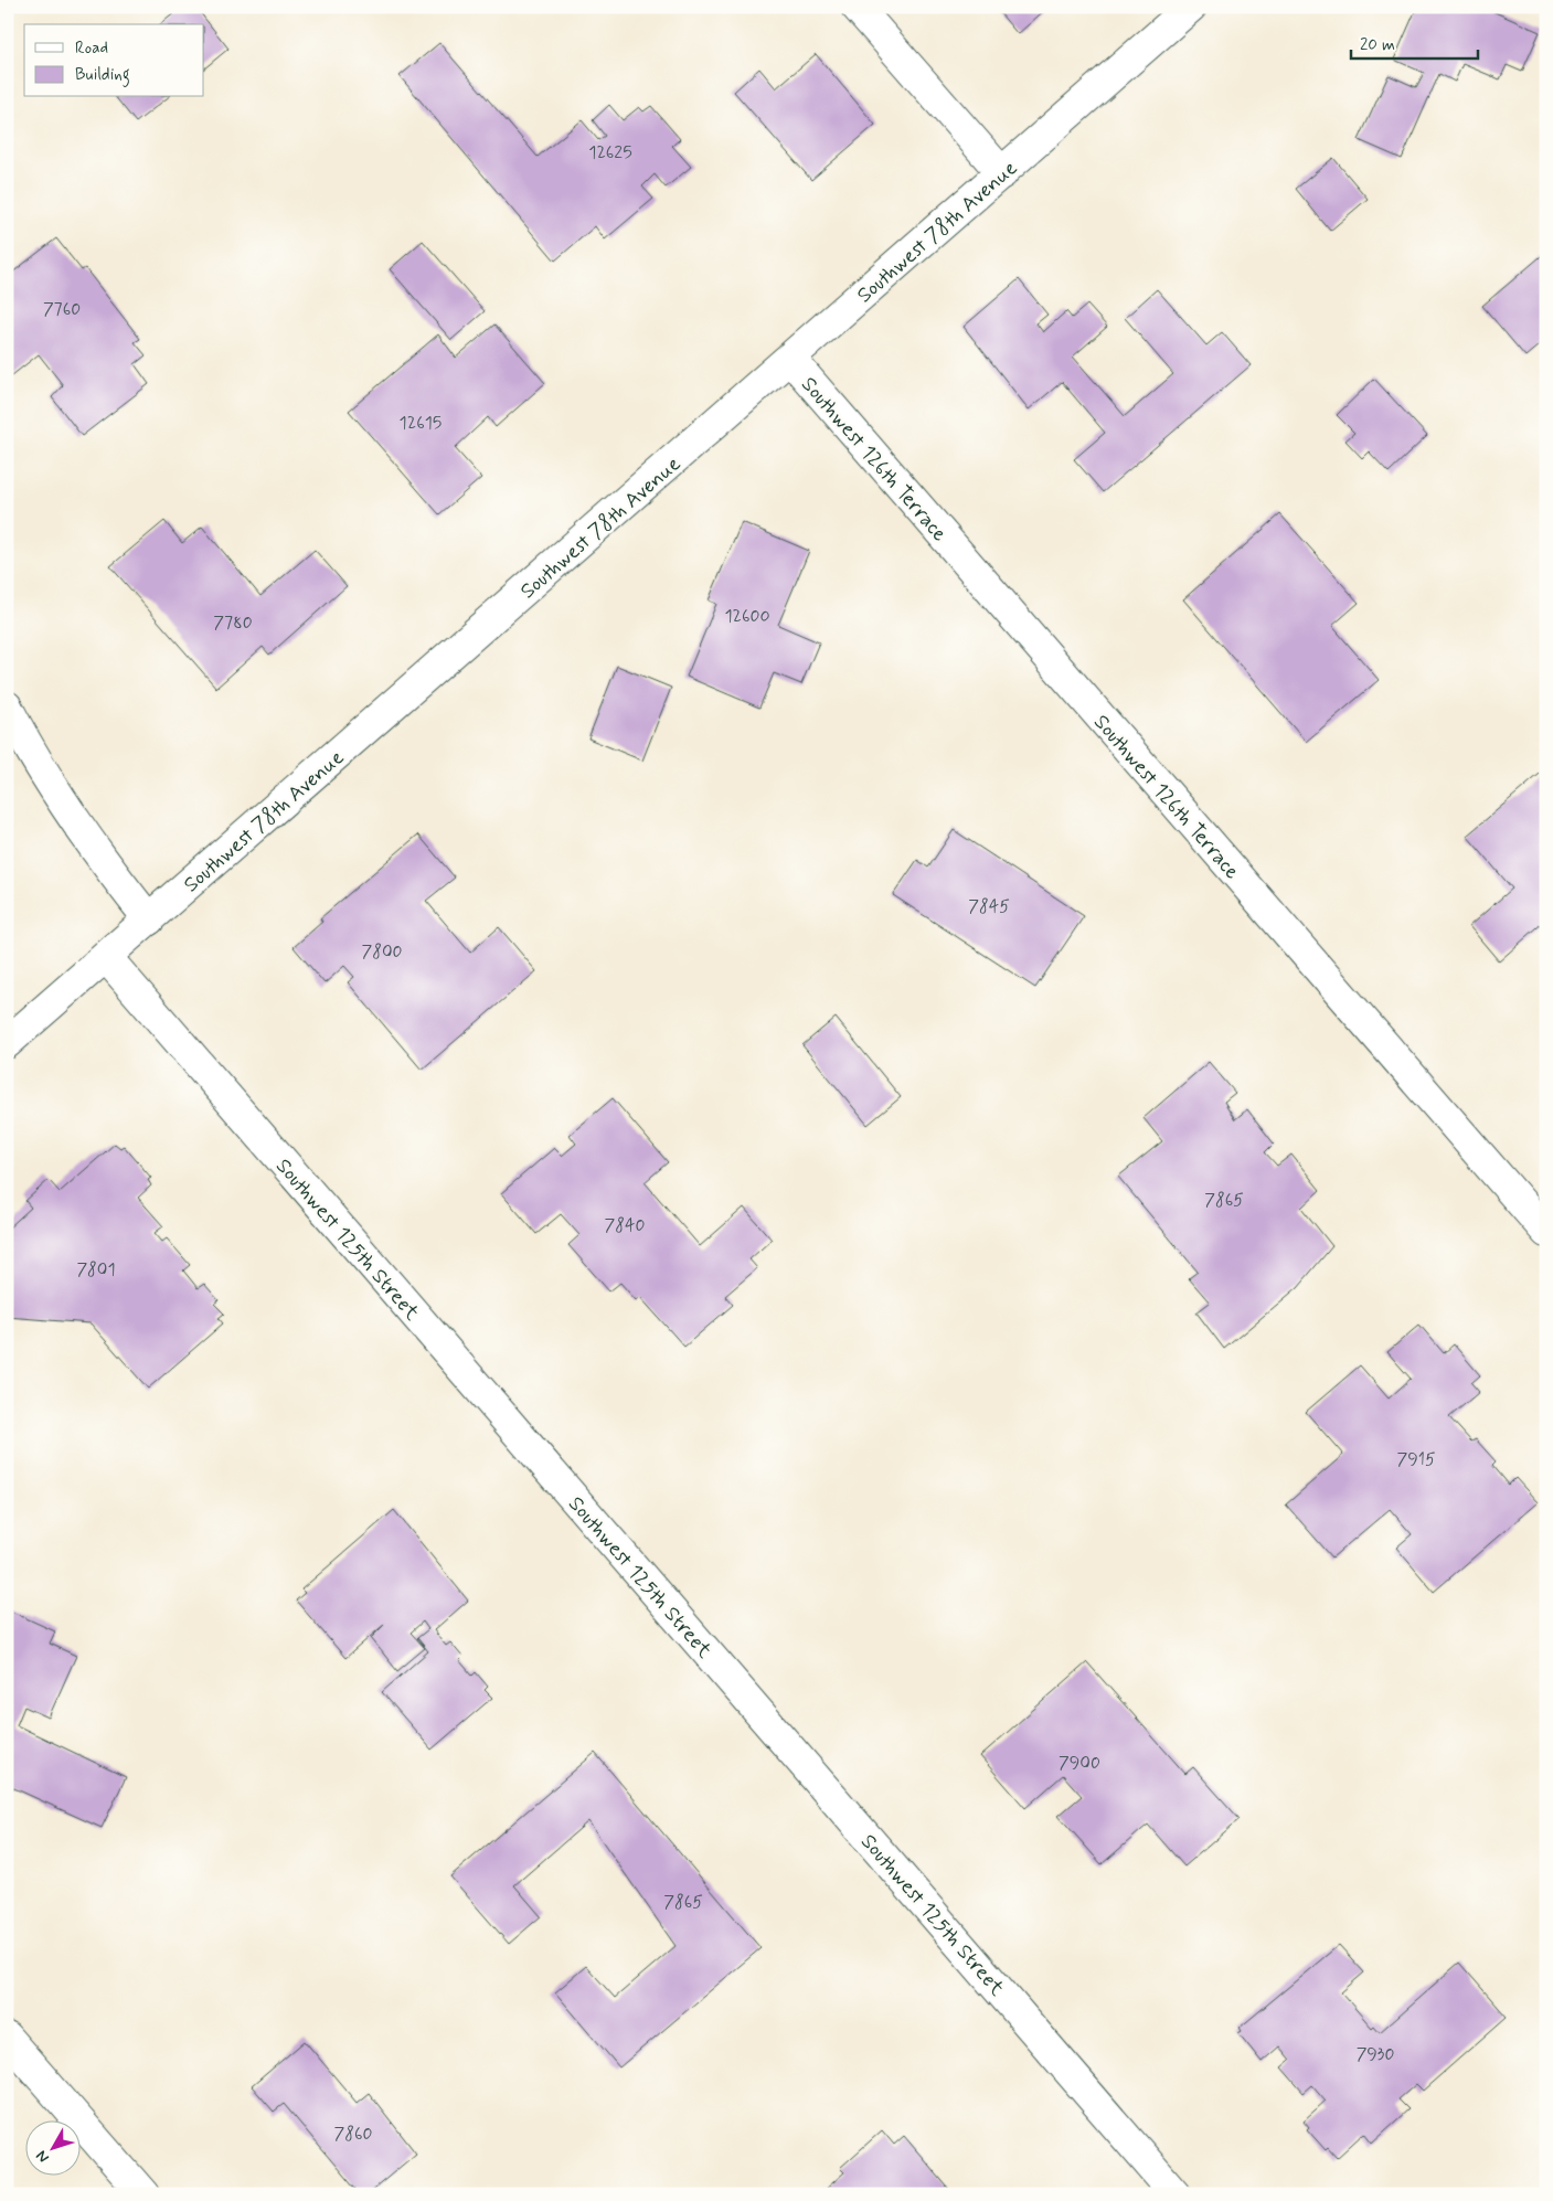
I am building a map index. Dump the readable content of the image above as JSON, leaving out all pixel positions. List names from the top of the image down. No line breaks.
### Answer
{"streets":{"street":["Southwest 78th Avenue","Southwest 126th Terrace","Southwest 125th Street"]},"crossings":[["Southwest 78th Avenue","Southwest 126th Terrace"],["Southwest 78th Avenue","Southwest 125th Street"]],"house_numbers":["12625","7760","12615","12600","7780","7845","7800","7865","7840","7801","7915","7900","7865","7930","7860"],"legend":["Road","Building"],"scale_bar":"20 m","north":"bottom left"}
